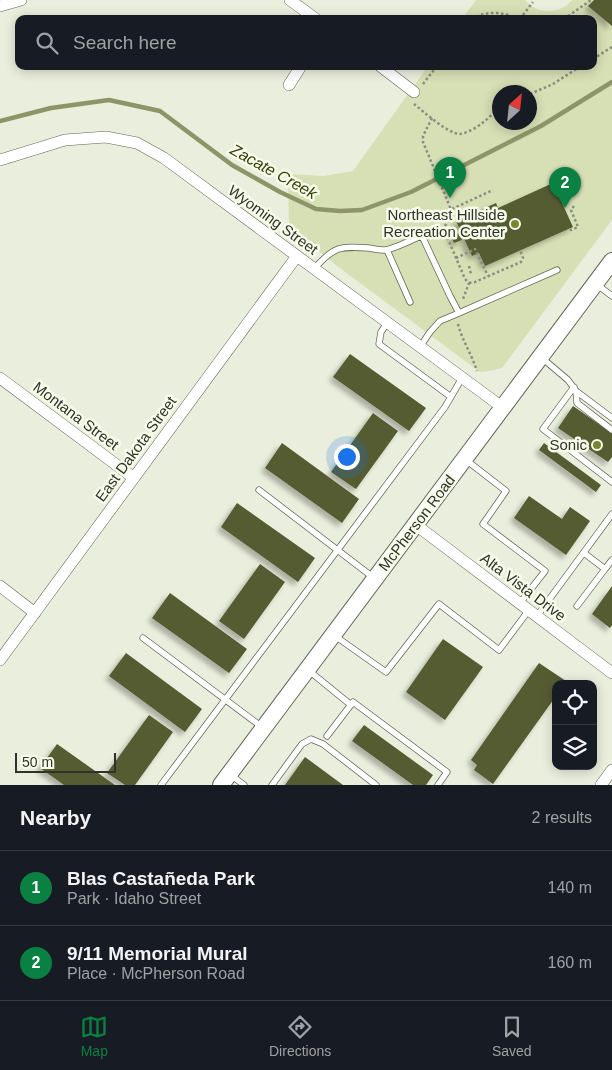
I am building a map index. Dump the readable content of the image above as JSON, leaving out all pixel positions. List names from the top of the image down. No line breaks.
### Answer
{"streets":{"main road":["McPherson Road"],"street":["Wyoming Street","Montana Street","East Dakota Street","Alta Vista Drive"]},"crossings":[["Wyoming Street","East Dakota Street"],["Wyoming Street","McPherson Road"],["Montana Street","East Dakota Street"],["McPherson Road","Alta Vista Drive"]],"water":["Zacate Creek"],"places":["Northeast Hillside Recreation Center","Sonic"],"scale_bar":"50 m","north":"top right","page":{"search":"Search here","pins":["1","2"],"scale":"50 m","heading":["Nearby","2 results"],"list":[{"mark":"1","name":"Blas Castañeda Park","note":"Park · Idaho Street","value":"140 m"},{"mark":"2","name":"9/11 Memorial Mural","note":"Place · McPherson Road","value":"160 m"}],"nav":["Map","Directions","Saved"]}}
